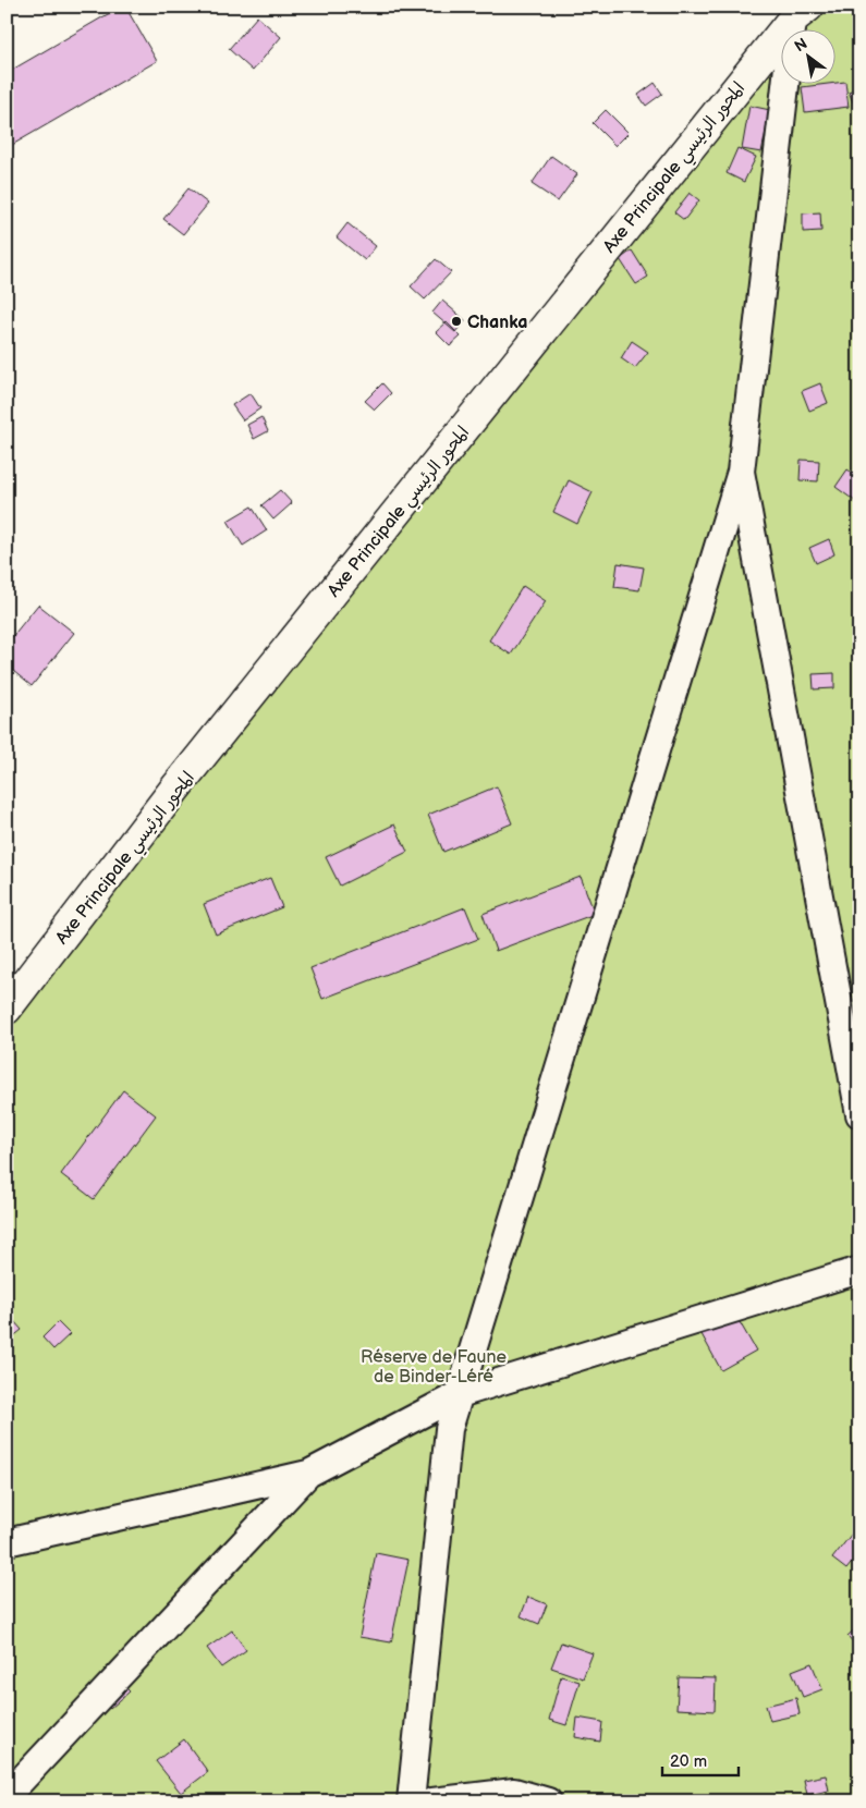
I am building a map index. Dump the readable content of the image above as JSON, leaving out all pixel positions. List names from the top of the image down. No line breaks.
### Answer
{"streets":{"main road":["Axe Principale المحور الرئيسي"]},"parks":["Réserve de Faune de Binder-Léré"],"places":["Chanka"],"scale_bar":"20 m","north":"top left"}
